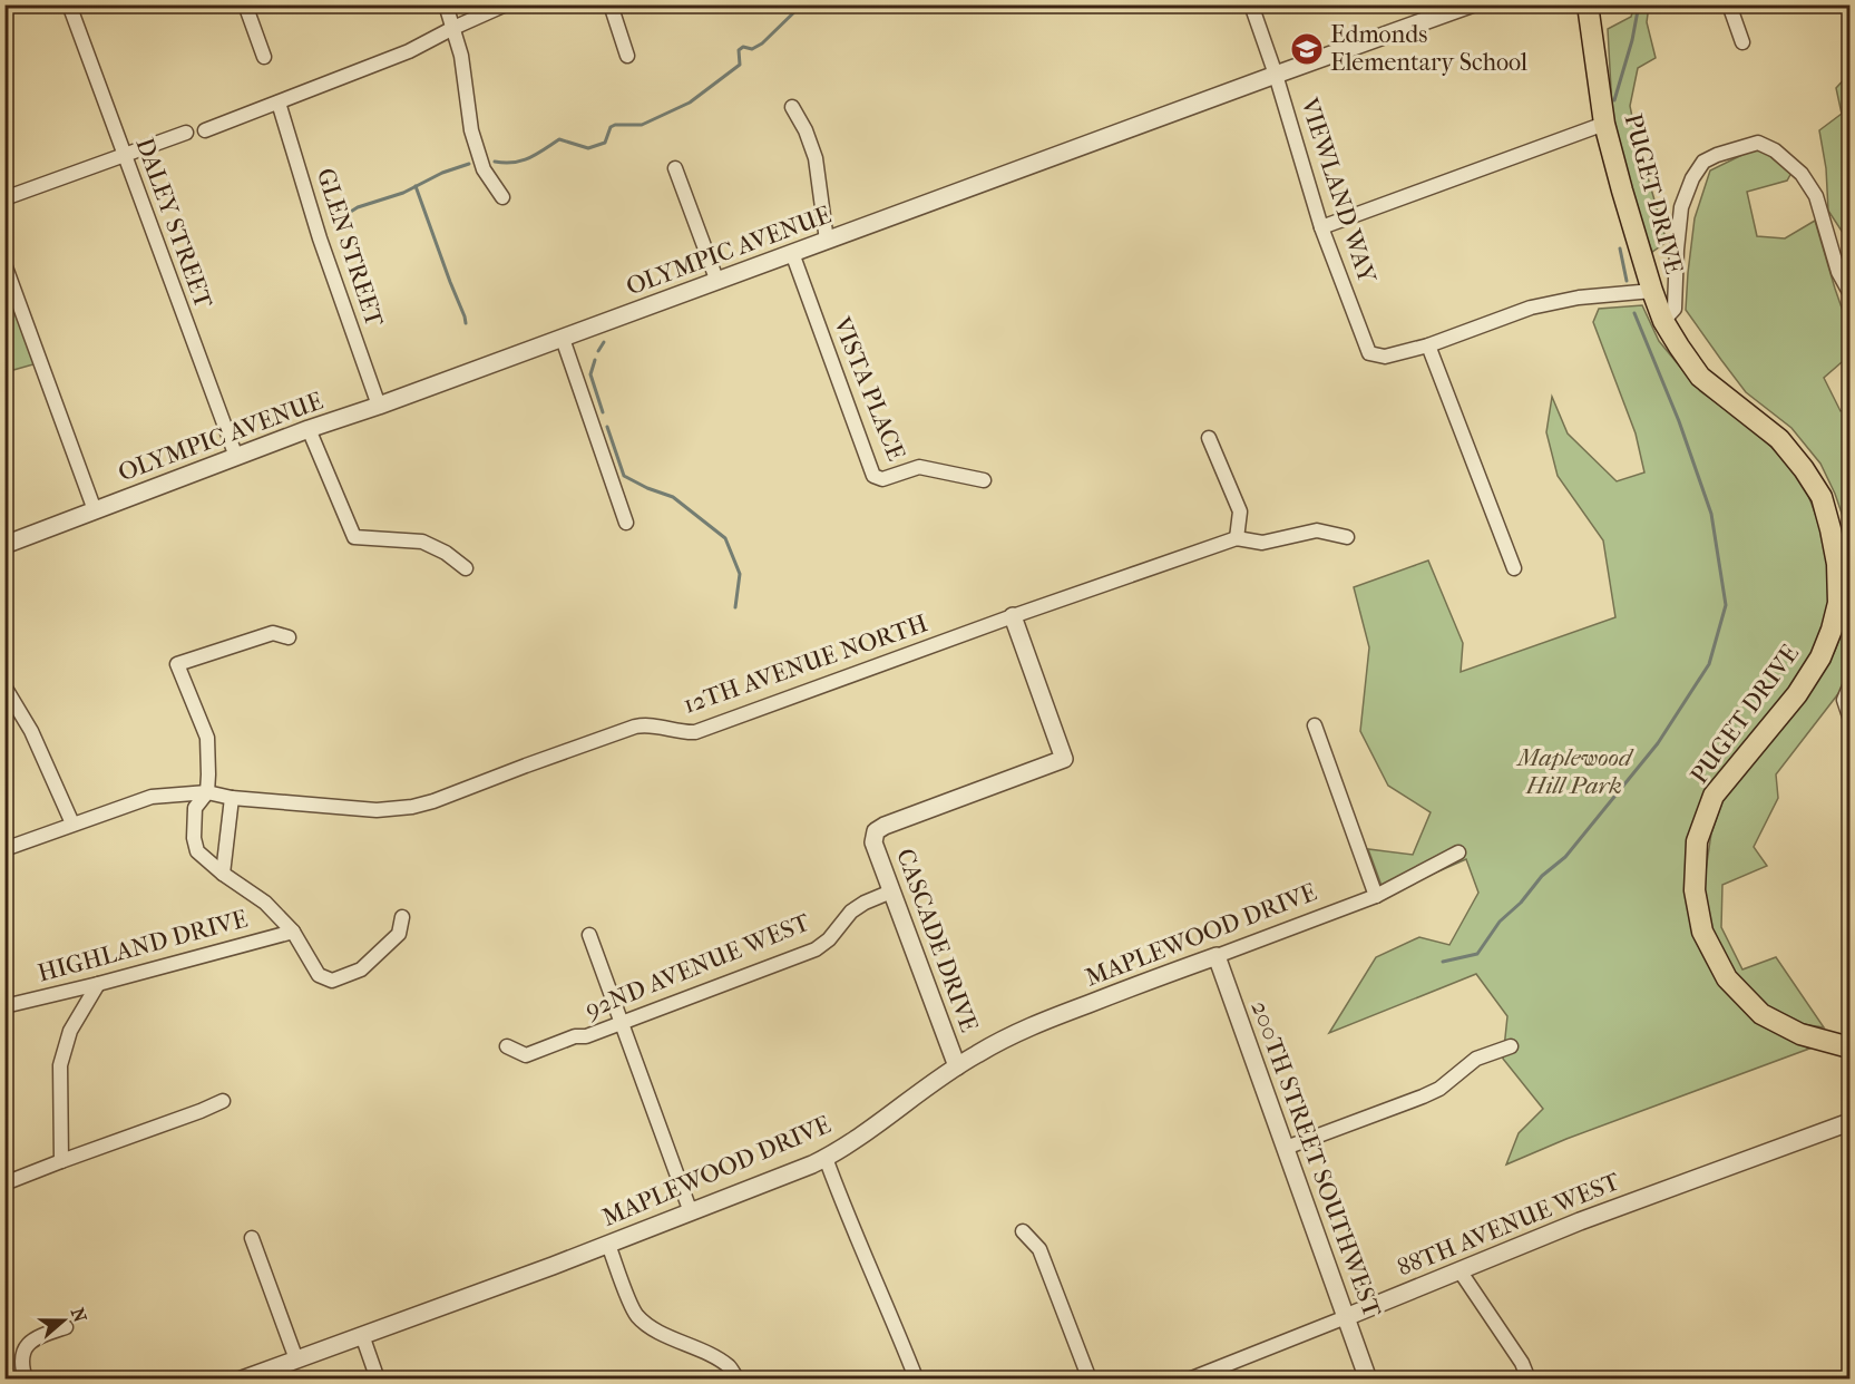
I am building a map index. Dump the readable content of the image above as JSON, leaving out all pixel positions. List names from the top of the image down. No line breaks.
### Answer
{"streets":{"main road":["PUGET DRIVE"],"street":["VIEWLAND WAY","DALEY STREET","GLEN STREET","OLYMPIC AVENUE","VISTA PLACE","12TH AVENUE NORTH","MAPLEWOOD DRIVE","CASCADE DRIVE","HIGHLAND DRIVE","92ND AVENUE WEST","200TH STREET SOUTHWEST","88TH AVENUE WEST"]},"crossings":[["VIEWLAND WAY","OLYMPIC AVENUE"],["DALEY STREET","OLYMPIC AVENUE"],["GLEN STREET","OLYMPIC AVENUE"],["OLYMPIC AVENUE","VISTA PLACE"],["12TH AVENUE NORTH","CASCADE DRIVE"],["12TH AVENUE NORTH","HIGHLAND DRIVE"],["MAPLEWOOD DRIVE","CASCADE DRIVE"],["MAPLEWOOD DRIVE","200TH STREET SOUTHWEST"],["CASCADE DRIVE","92ND AVENUE WEST"],["200TH STREET SOUTHWEST","88TH AVENUE WEST"]],"parks":["Maplewood Hill Park"],"places":{"school or university":["Edmonds Elementary School"]},"north":"right"}
